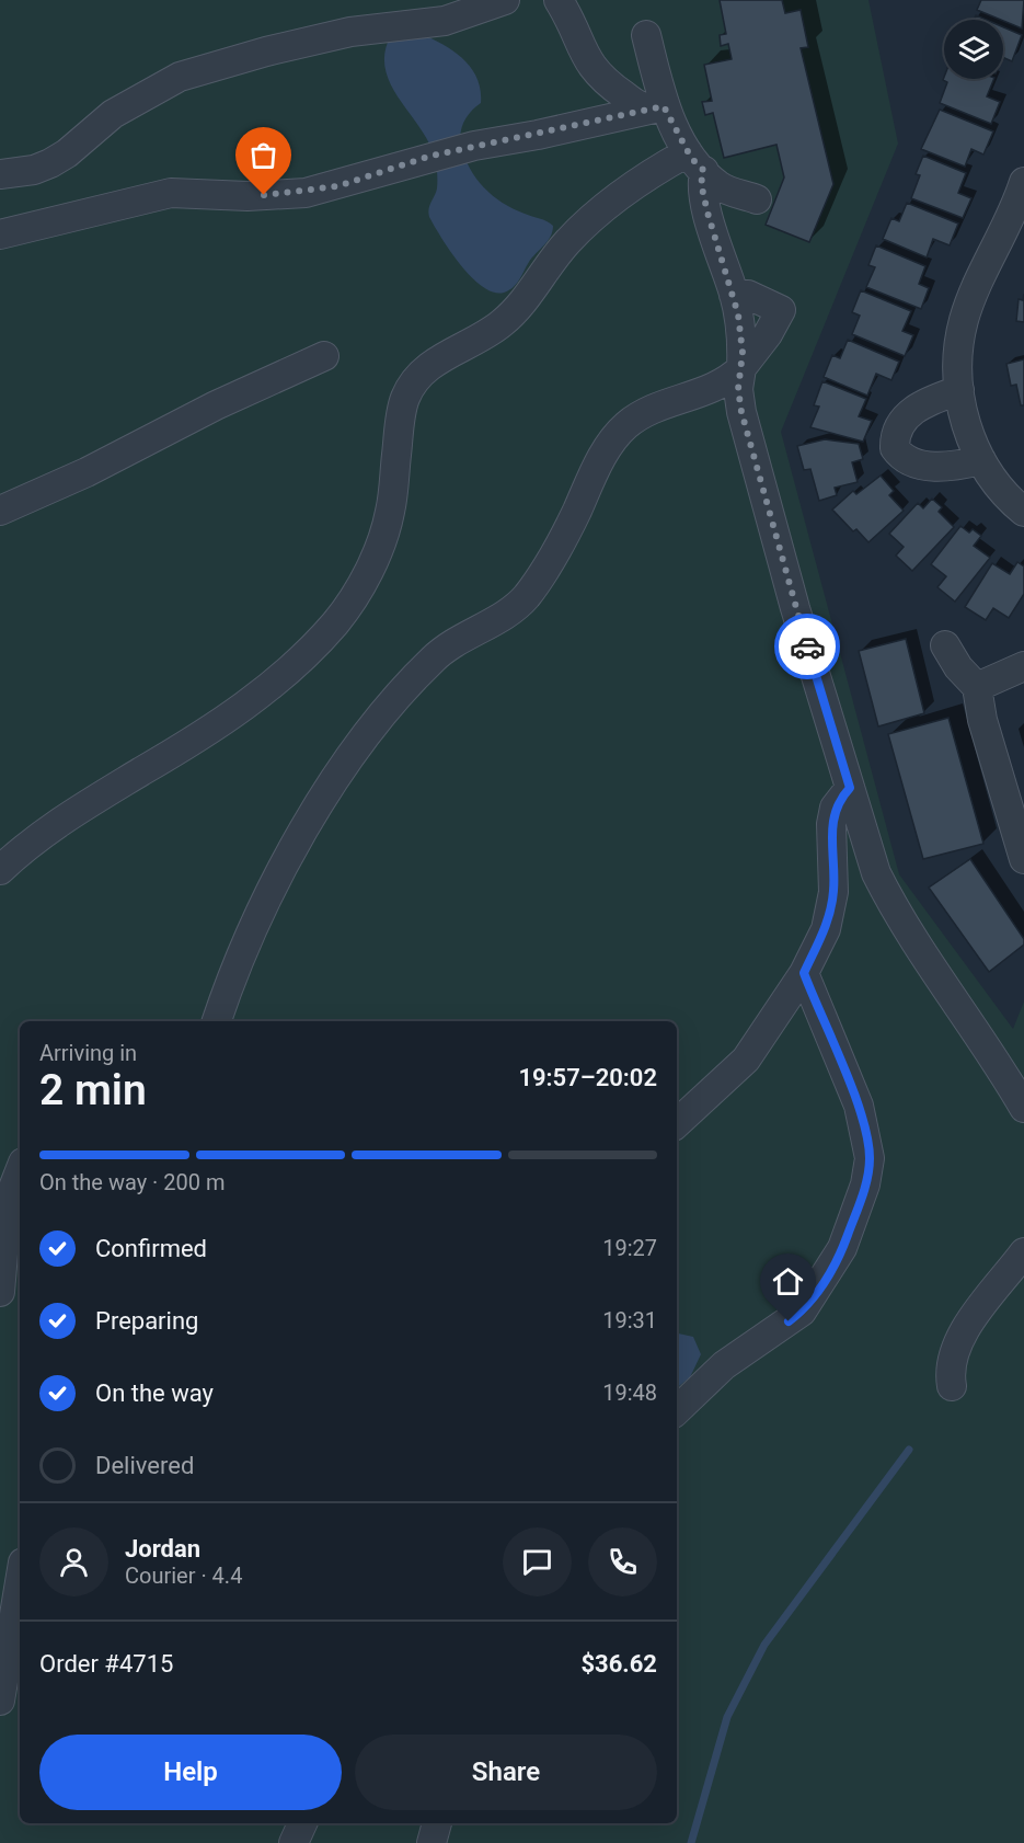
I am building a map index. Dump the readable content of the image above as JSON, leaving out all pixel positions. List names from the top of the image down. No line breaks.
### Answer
{"page":{"heading":["2 min","Arriving in","19:57–20:02"],"panel":["Jordan","Courier · 4.4","Order #4715","$36.62"],"bar":"On the way · 200 m","list":[["Confirmed","19:27"],["Preparing","19:31"],["On the way","19:48"],"Delivered"],"buttons":["Help","Share"]}}
